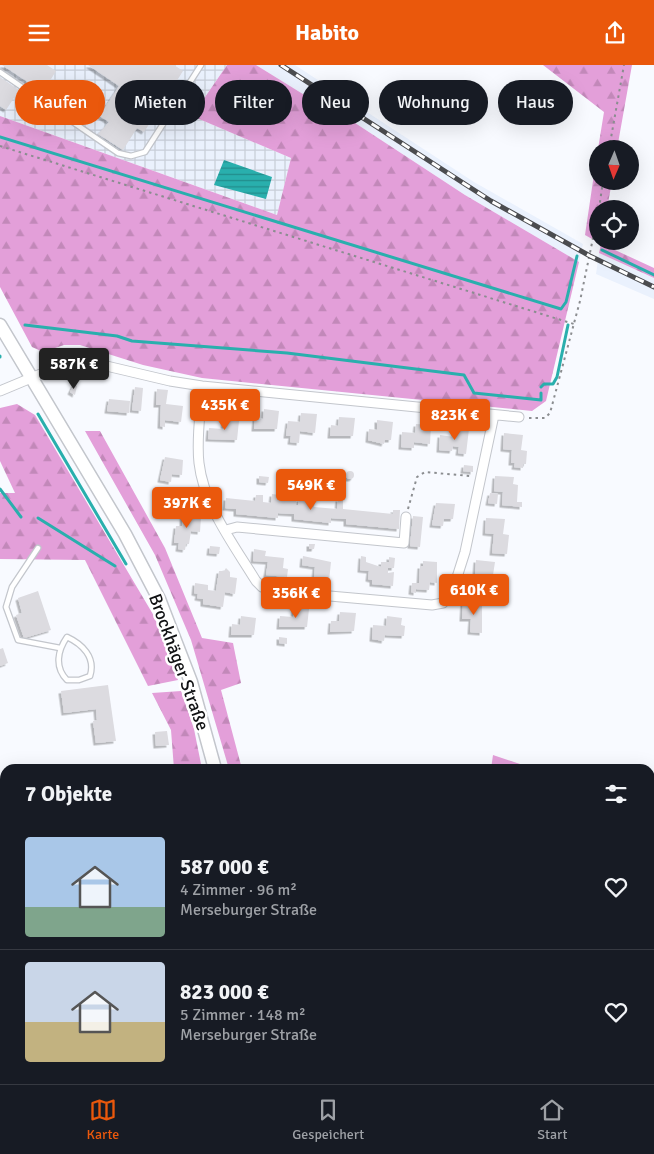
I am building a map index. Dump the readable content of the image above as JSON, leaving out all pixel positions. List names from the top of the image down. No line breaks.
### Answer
{"streets":{"main road":["Brockhäger Straße"]},"north":"bottom","page":{"header":"Habito","chip":["Kaufen","Mieten","Filter","Neu","Wohnung","Haus"],"price":["587K €","435K €","823K €","549K €","397K €","610K €","356K €"],"heading":"7 Objekte","list":[{"name":"587 000 €","note":"4 Zimmer · 96 m² · Merseburger Straße"},{"name":"823 000 €","note":"5 Zimmer · 148 m² · Merseburger Straße"}],"tabs":["Karte","Gespeichert","Start"]}}
